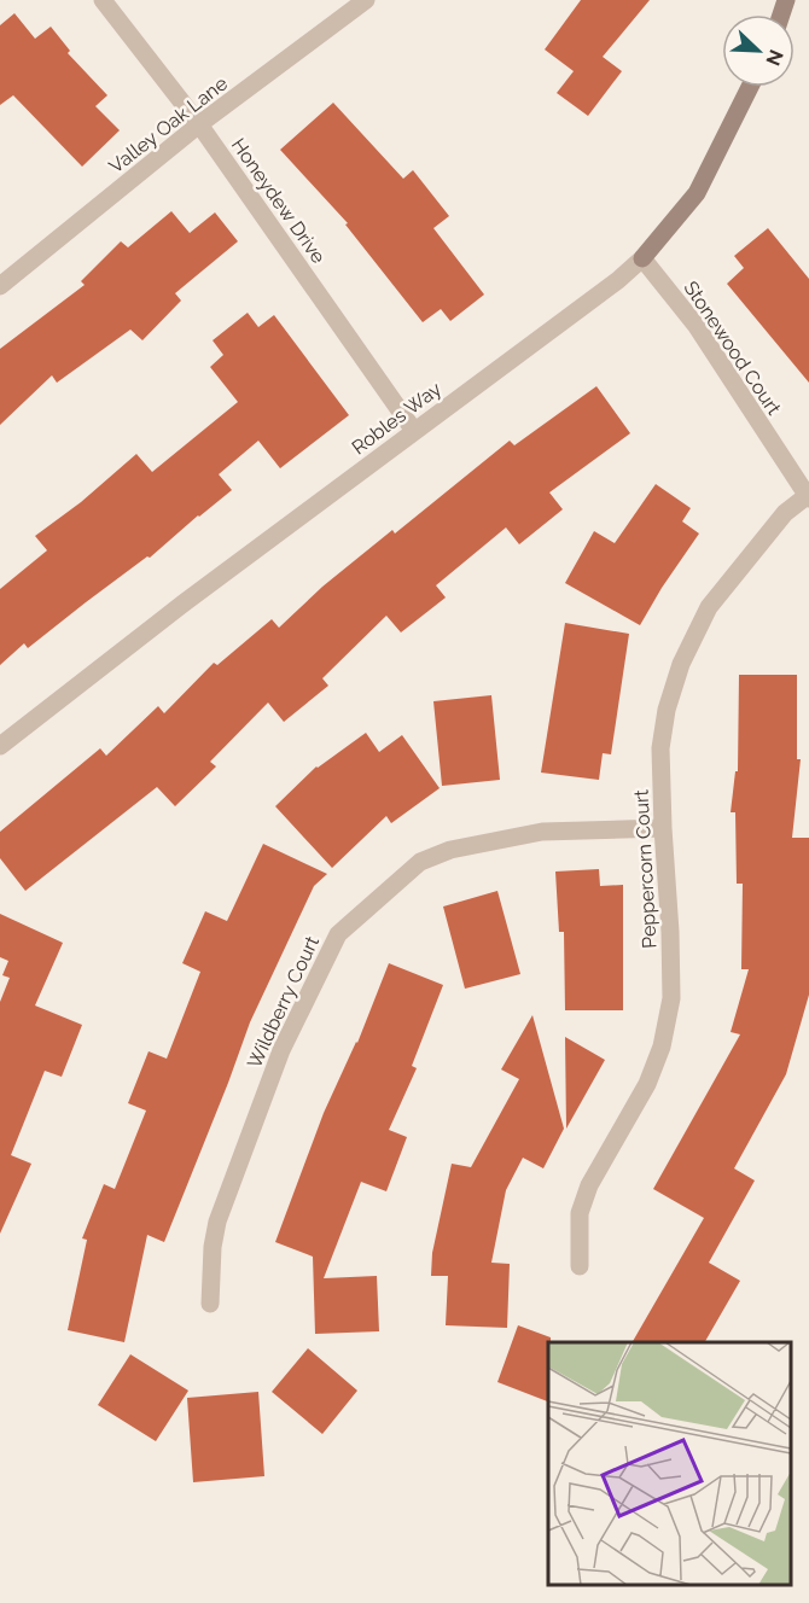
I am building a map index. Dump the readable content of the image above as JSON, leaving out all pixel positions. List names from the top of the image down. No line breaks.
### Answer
{"streets":{"street":["Valley Oak Lane","Honeydew Drive","Stonewood Court","Robles Way","Peppercorn Court","Wildberry Court"]},"crossings":[["Valley Oak Lane","Honeydew Drive"],["Honeydew Drive","Robles Way"],["Stonewood Court","Robles Way"],["Stonewood Court","Peppercorn Court"],["Peppercorn Court","Wildberry Court"]],"north":"bottom right"}
